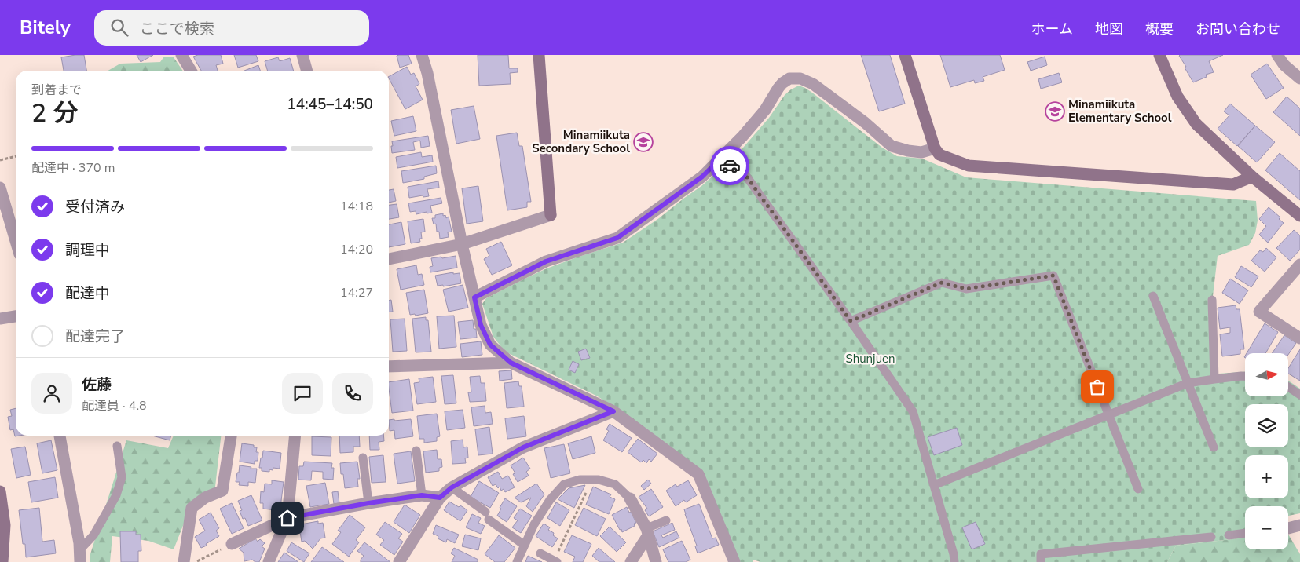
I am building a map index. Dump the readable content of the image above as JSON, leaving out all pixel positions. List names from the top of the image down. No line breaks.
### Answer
{"parks":["Shunjuen"],"places":{"school or university":["Minamiikuta Elementary School","Minamiikuta Secondary School"]},"north":"right","page":{"header":"Bitely","search":"ここで検索","nav":["ホーム","地図","概要","お問い合わせ"],"heading":["2 分","到着まで","14:45–14:50"],"panel":["佐藤","配達員 · 4.8"],"bar":"配達中 · 370 m","list":[["受付済み","14:18"],["調理中","14:20"],["配達中","14:27"],"配達完了"],"map_buttons":["+","−"]}}
